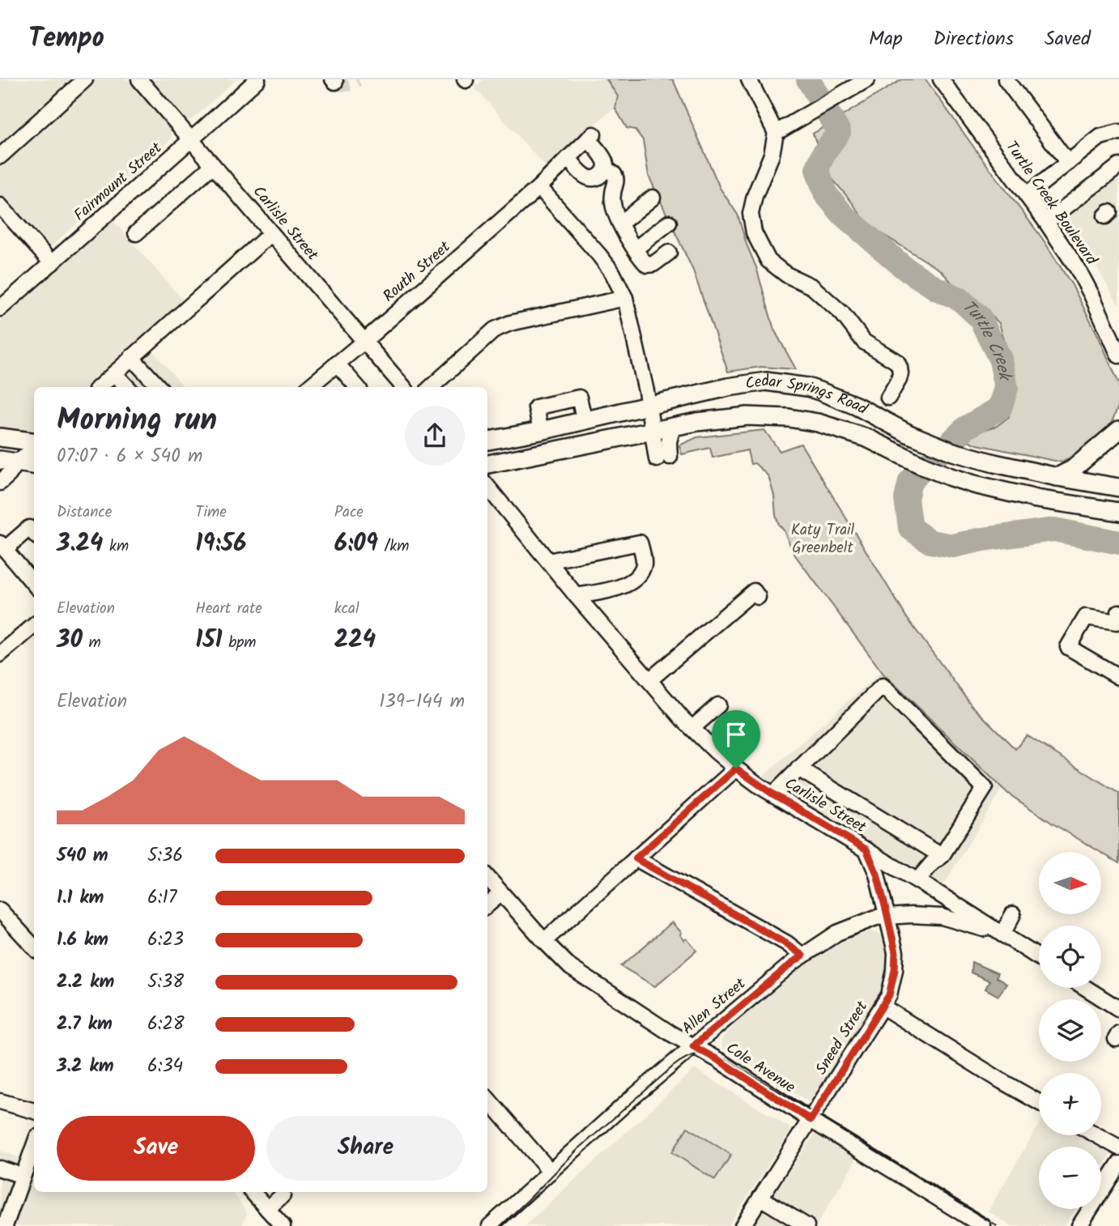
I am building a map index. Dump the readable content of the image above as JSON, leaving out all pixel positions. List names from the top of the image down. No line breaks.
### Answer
{"streets":{"main road":["Cedar Springs Road"],"street":["Fairmount Street","Turtle Creek Boulevard","Carlisle Street","Routh Street","Allen Street","Sneed Street","Cole Avenue"]},"crossings":[["Fairmount Street","Carlisle Street"],["Carlisle Street","Routh Street"],["Carlisle Street","Allen Street"],["Carlisle Street","Sneed Street"],["Allen Street","Sneed Street"],["Allen Street","Cole Avenue"],["Sneed Street","Cole Avenue"]],"water":["Turtle Creek"],"parks":["Katy Trail Greenbelt"],"north":"right","page":{"header":"Tempo","nav":["Map","Directions","Saved"],"heading":["Morning run","07:07 · 6 × 540 m"],"stats":[["Distance","3.24 km"],["Time","19:56"],["Pace","6:09 /km"],["Elevation","30 m"],["Heart rate","151 bpm"],["kcal","224"]],"chart":["Elevation","139–144 m"],"list":[{"name":"540 m","note":"5:36"},{"name":"1.1 km","note":"6:17"},{"name":"1.6 km","note":"6:23"},{"name":"2.2 km","note":"5:38"},{"name":"2.7 km","note":"6:28"},{"name":"3.2 km","note":"6:34"}],"map_buttons":["+","−"],"buttons":["Save","Share"]}}
